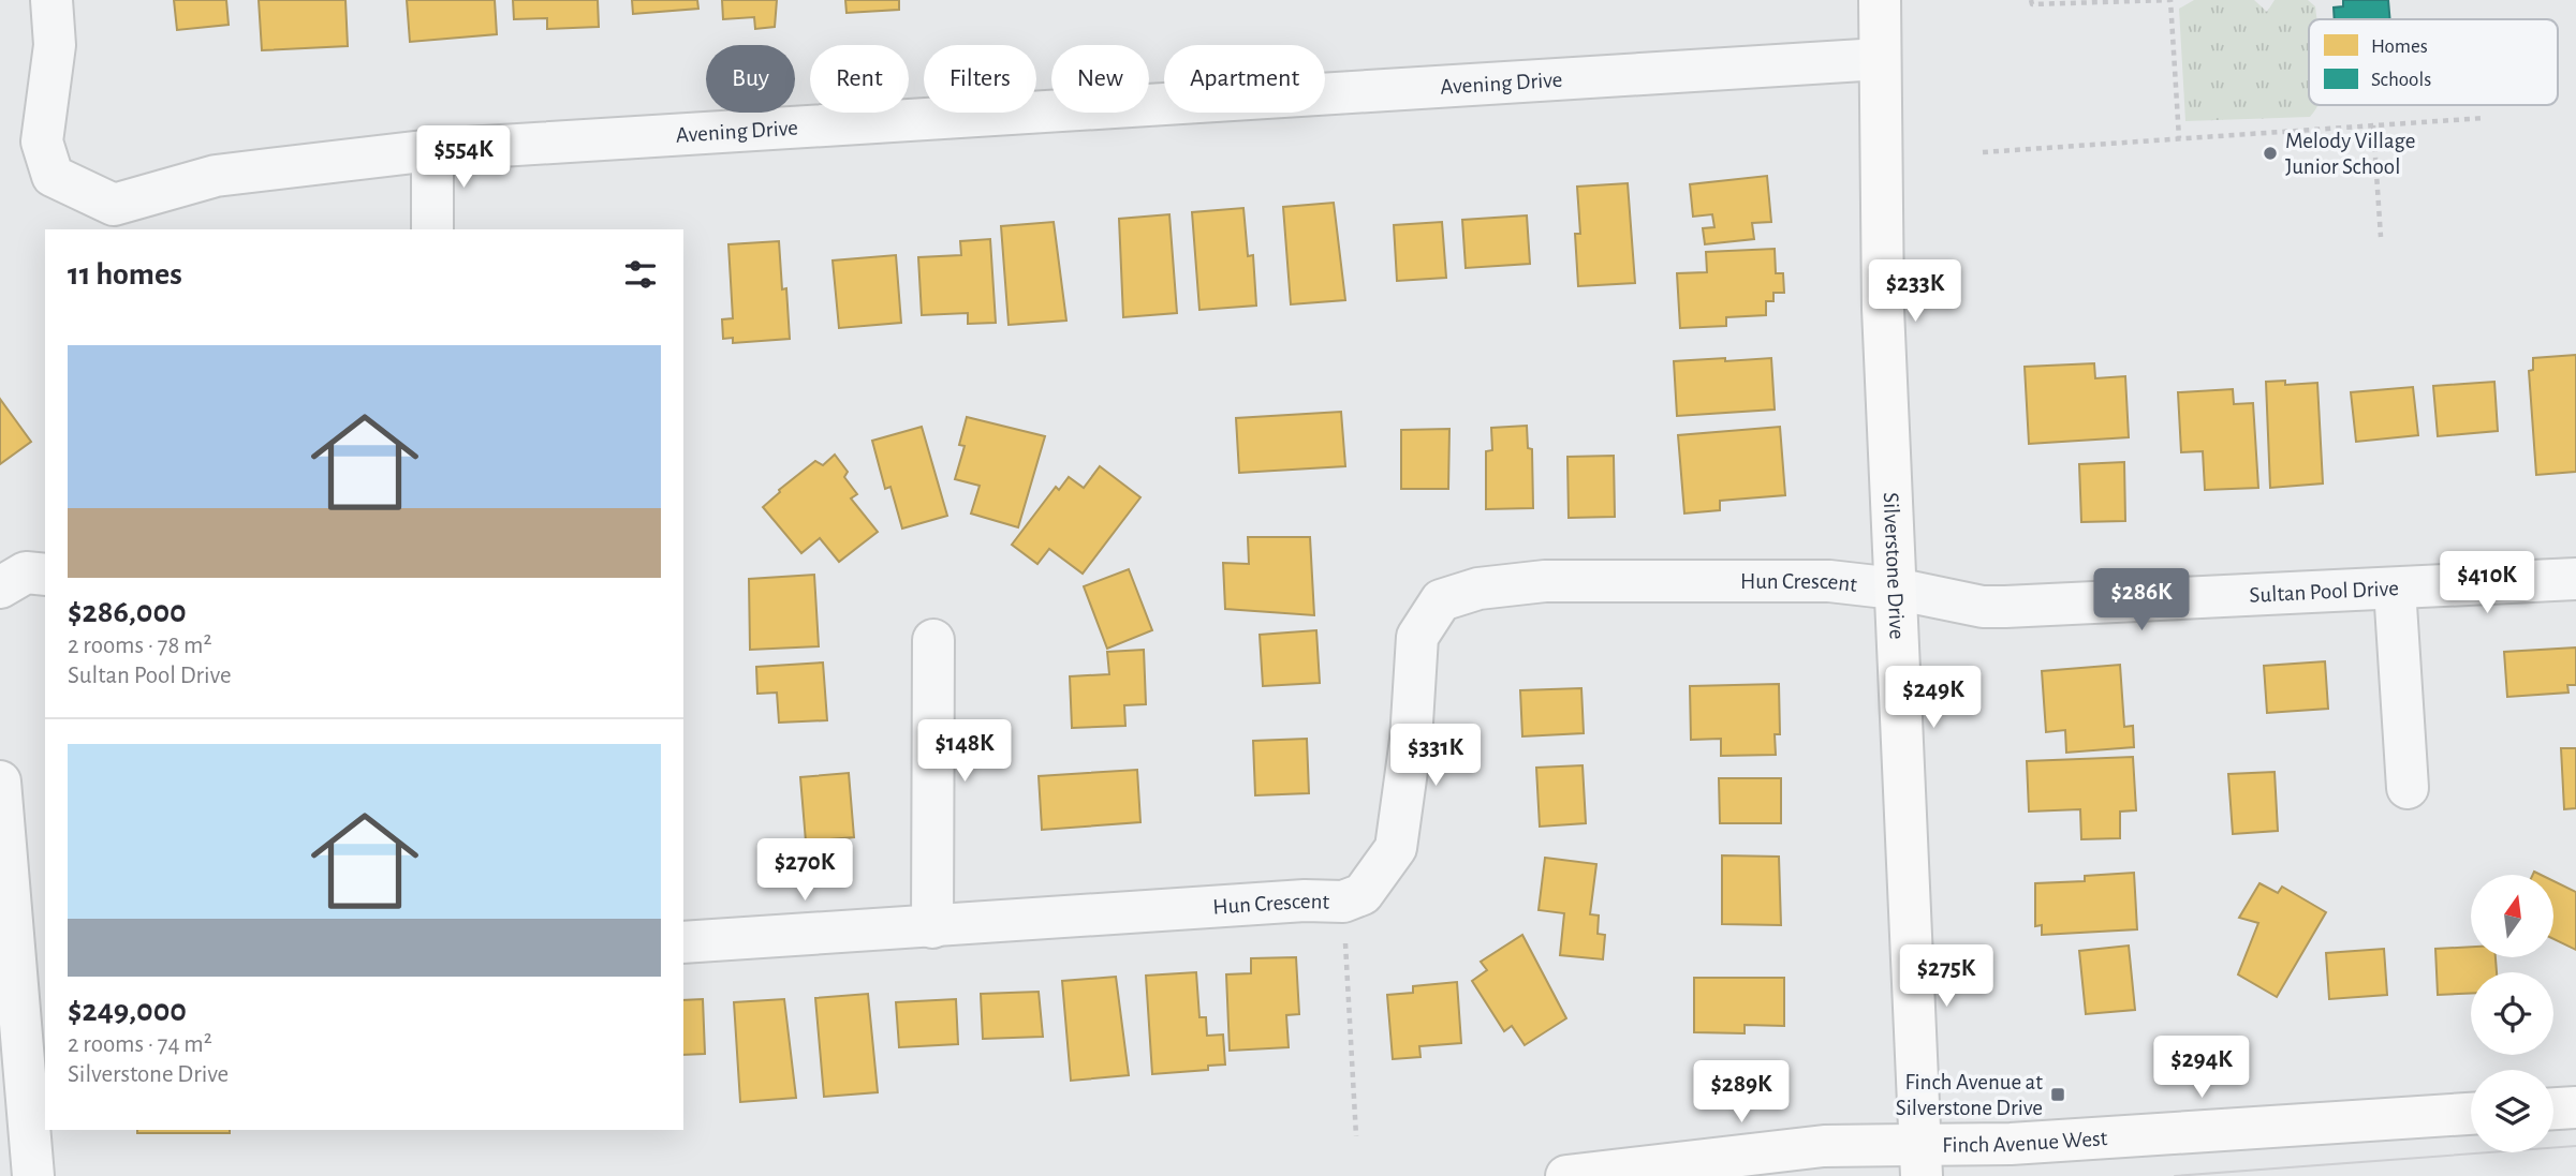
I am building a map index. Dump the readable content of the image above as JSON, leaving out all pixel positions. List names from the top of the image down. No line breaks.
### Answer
{"streets":{"street":["Avening Drive","Silverstone Drive","Hun Crescent","Sultan Pool Drive","Finch Avenue West"]},"crossings":[["Avening Drive","Silverstone Drive"],["Silverstone Drive","Hun Crescent"],["Silverstone Drive","Sultan Pool Drive"],["Silverstone Drive","Finch Avenue West"],["Hun Crescent","Sultan Pool Drive"]],"places":{"other":["Melody Village Junior School"],"transit":["Finch Avenue at Silverstone Drive"]},"legend":["Homes","Schools"],"north":"top","page":{"chip":["Buy","Rent","Filters","New","Apartment"],"price":["$554K","$233K","$410K","$286K","$249K","$148K","$331K","$270K","$275K","$294K","$289K"],"heading":"11 homes","list":[{"name":"$286,000","note":"2 rooms · 78 m² · Sultan Pool Drive"},{"name":"$249,000","note":"2 rooms · 74 m² · Silverstone Drive"}]}}
